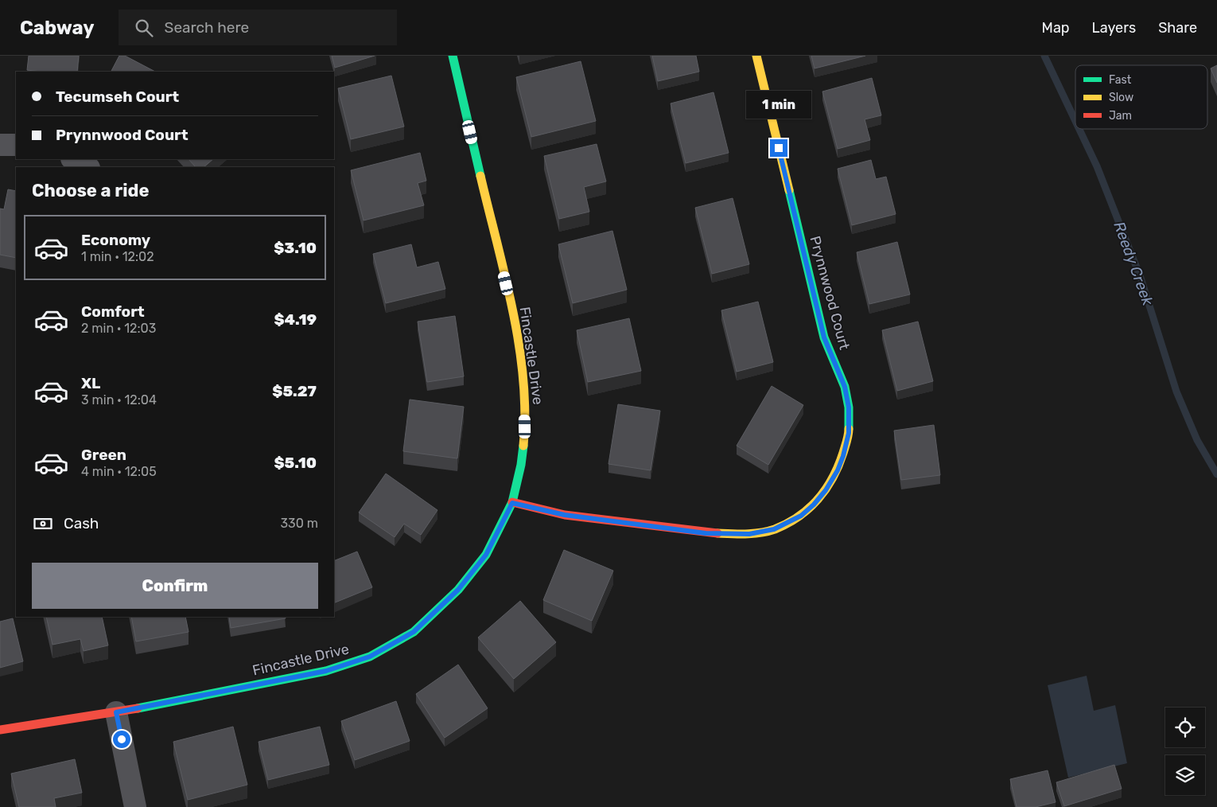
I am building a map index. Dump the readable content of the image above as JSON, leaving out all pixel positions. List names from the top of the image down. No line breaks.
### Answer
{"streets":{"street":["Prynnwood Court","Fincastle Drive"]},"crossings":[["Prynnwood Court","Fincastle Drive"]],"water":["Reedy Creek"],"legend":["Fast","Slow","Jam"],"page":{"header":"Cabway","search":"Search here","nav":["Map","Layers","Share"],"banner":["Tecumseh Court","Prynnwood Court"],"bubble":"1 min","heading":"Choose a ride","list":[{"name":"Economy","note":"1 min · 12:02","value":"$3.10"},{"name":"Comfort","note":"2 min · 12:03","value":"$4.19"},{"name":"XL","note":"3 min · 12:04","value":"$5.27"},{"name":"Green","note":"4 min · 12:05","value":"$5.10"}],"pay":["Cash","330 m"],"buttons":"Confirm"}}
